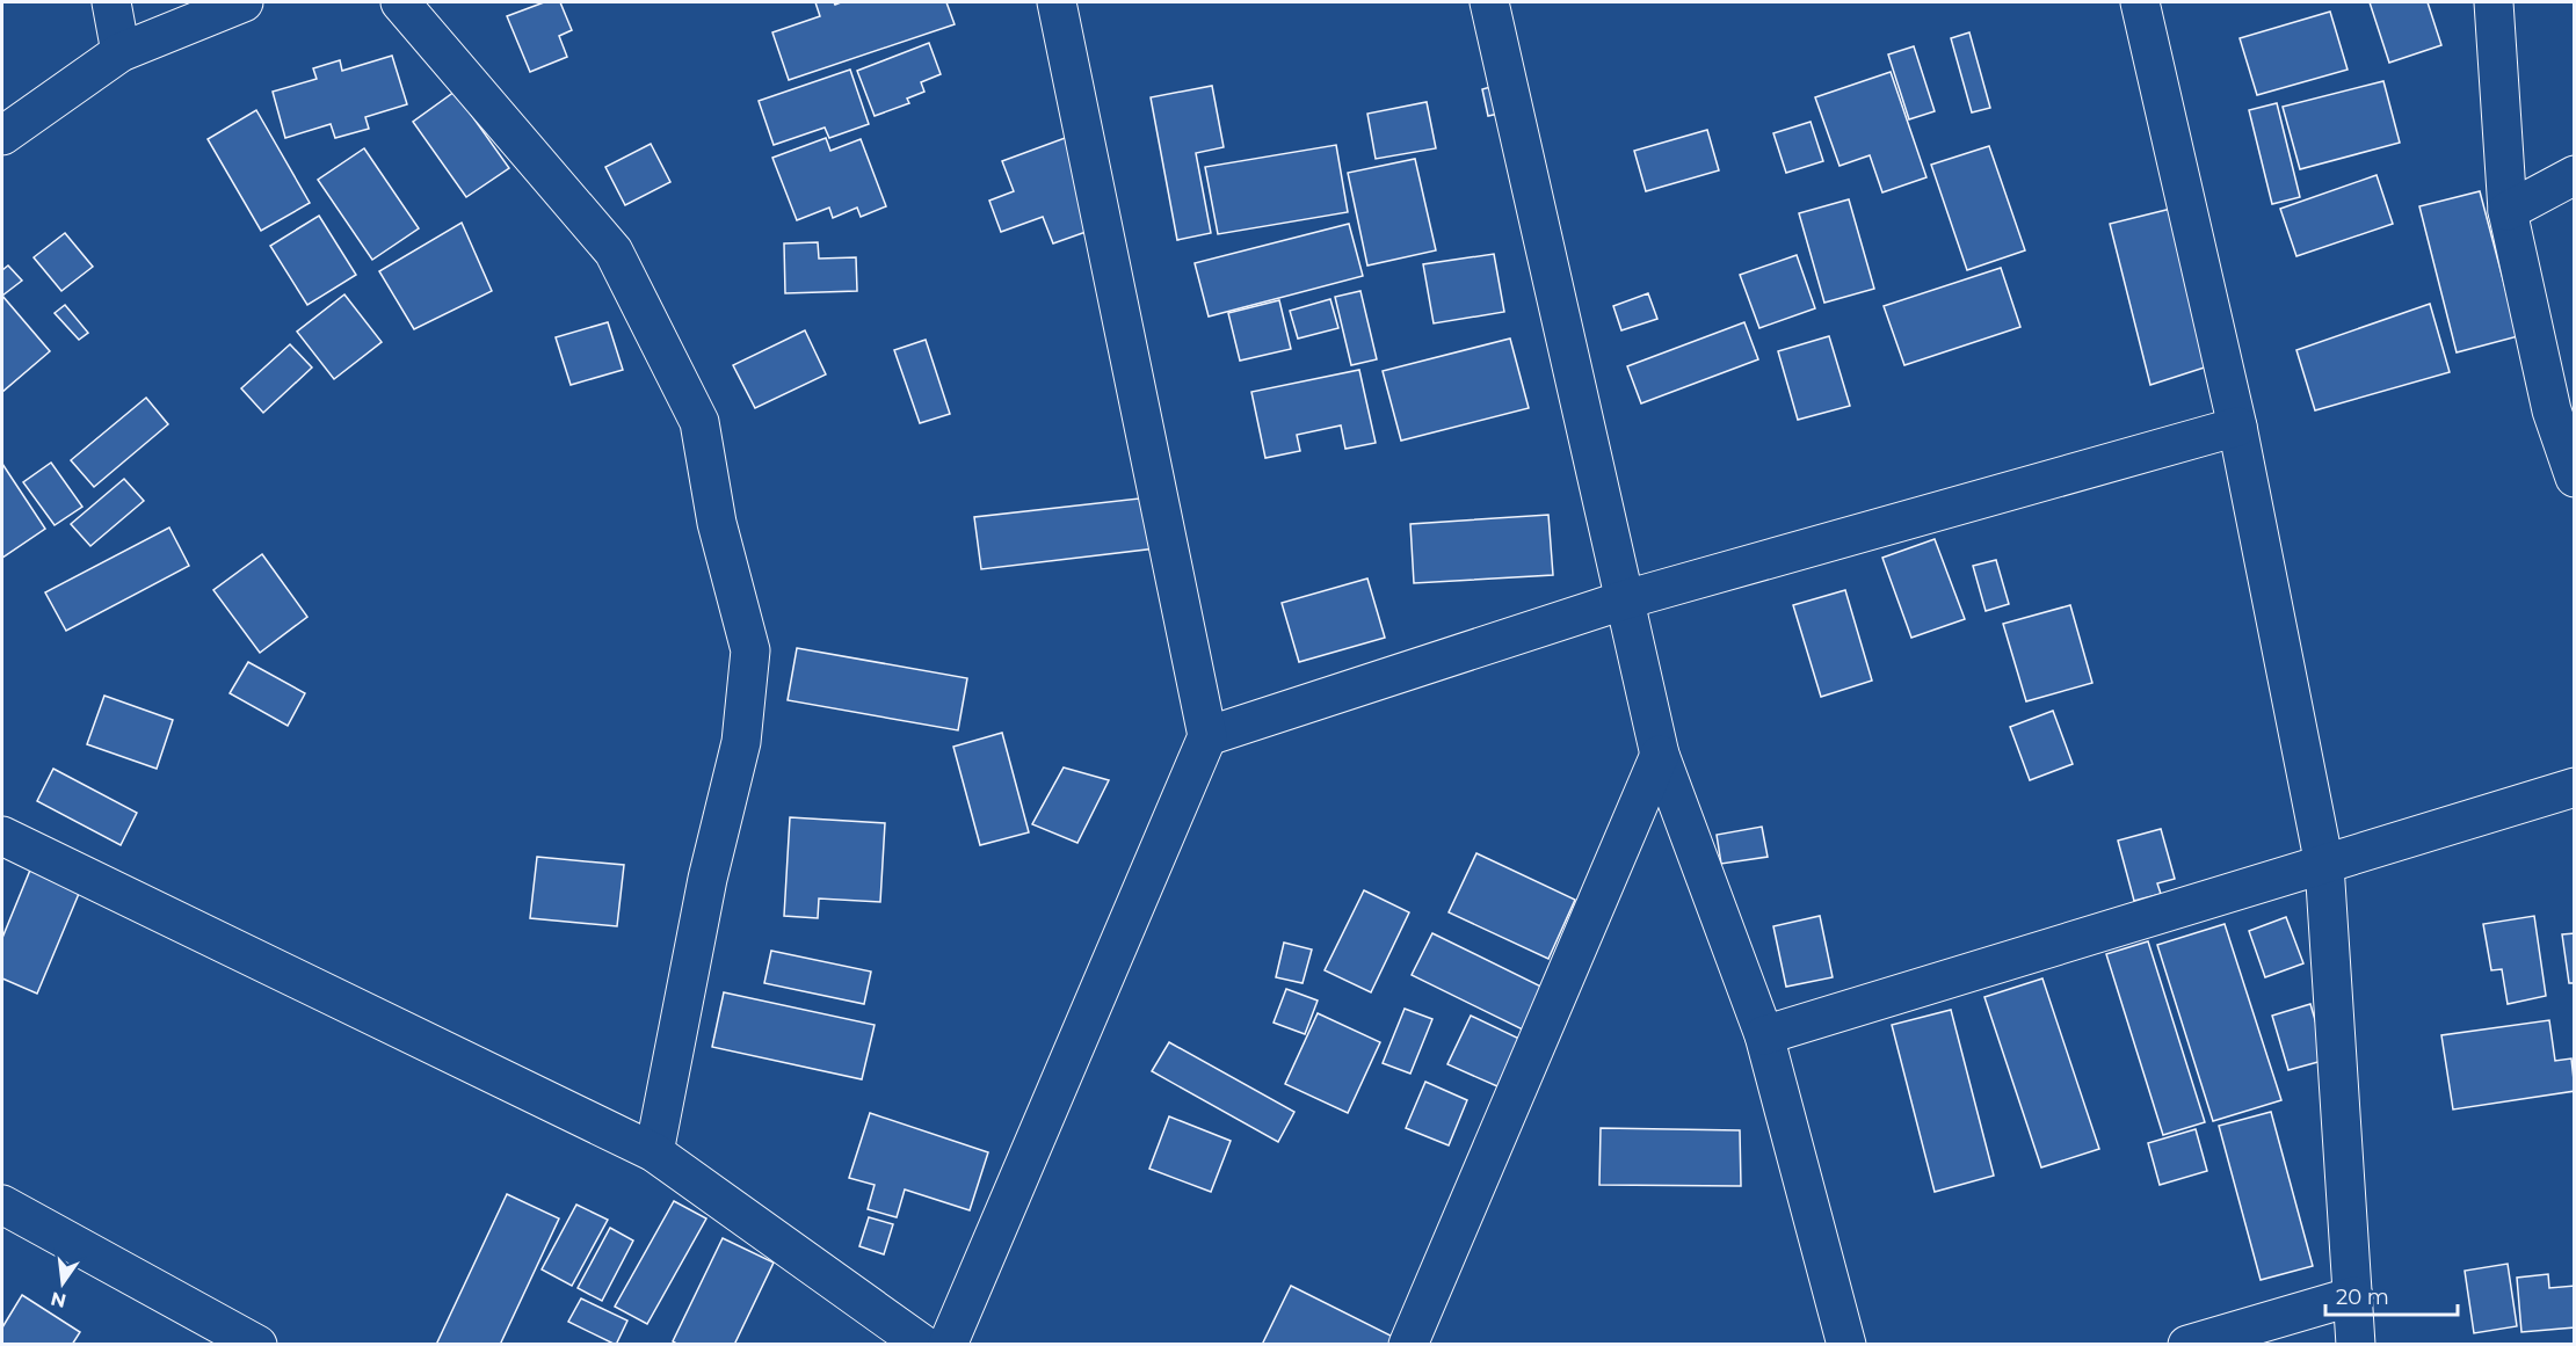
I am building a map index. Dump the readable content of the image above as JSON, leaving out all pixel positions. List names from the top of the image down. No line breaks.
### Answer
{"scale_bar":"20 m","north":"bottom"}
